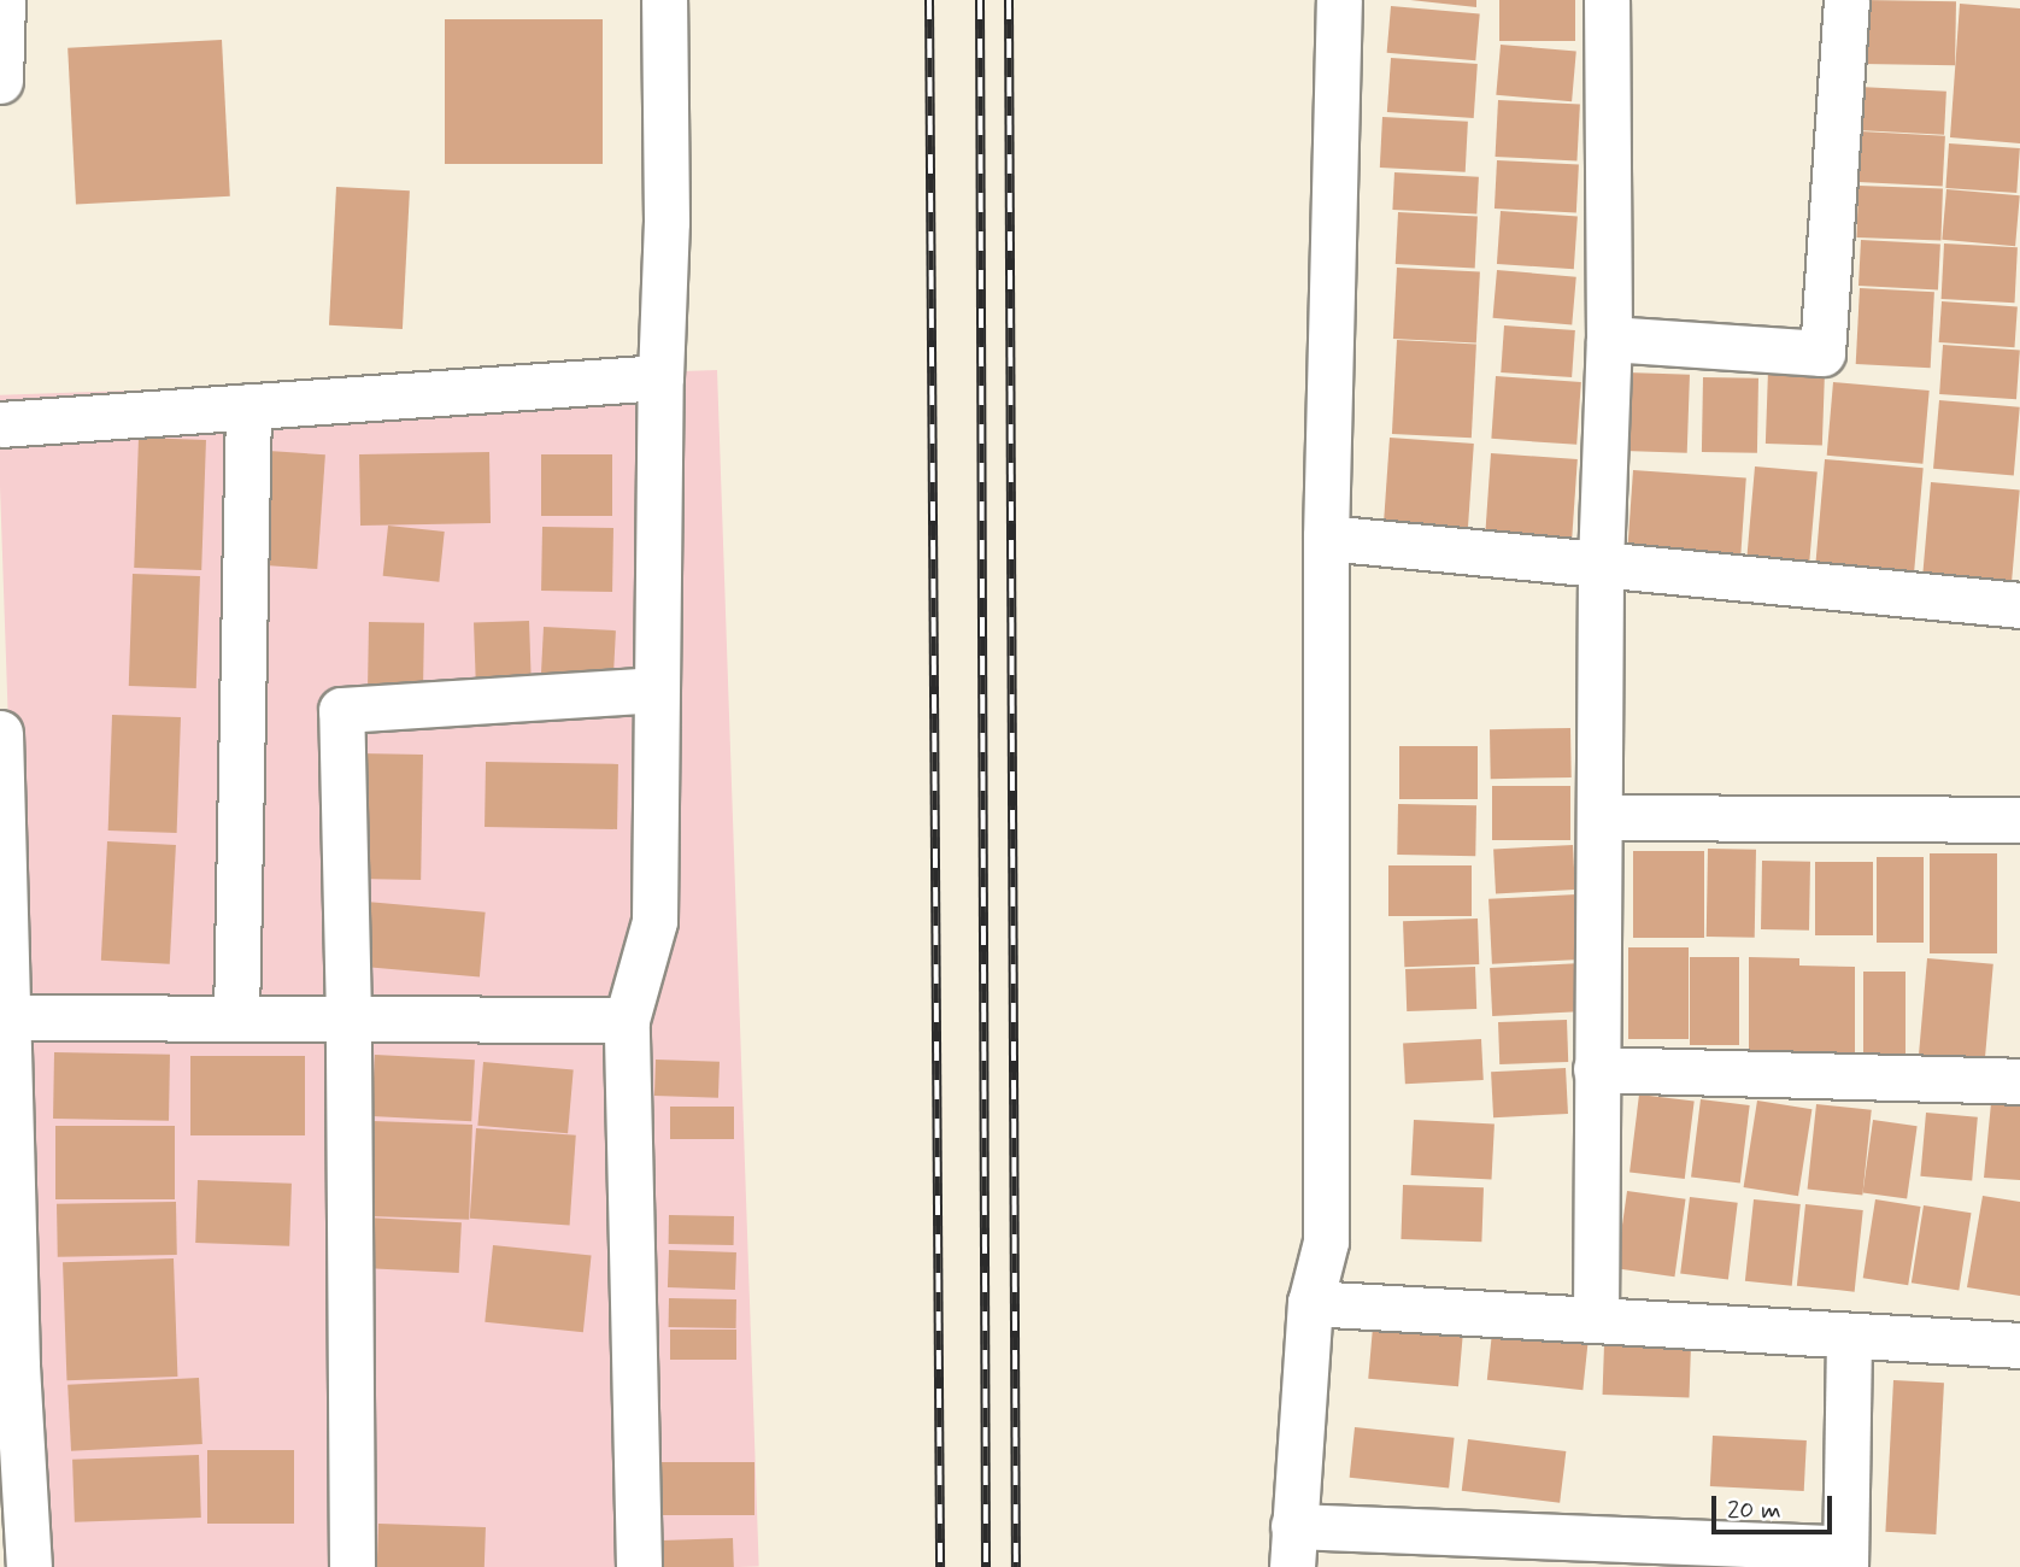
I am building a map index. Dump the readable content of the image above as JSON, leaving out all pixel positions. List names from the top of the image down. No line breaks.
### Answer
{"scale_bar":"20 m"}
